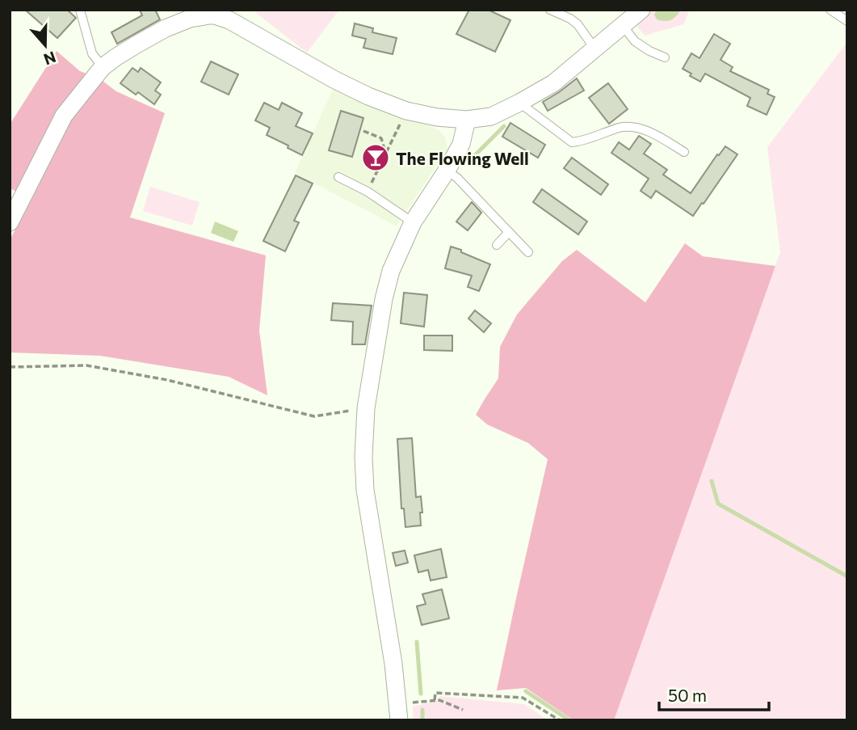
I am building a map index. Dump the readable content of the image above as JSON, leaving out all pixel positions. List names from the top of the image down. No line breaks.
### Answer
{"places":{"bar":["The Flowing Well"]},"scale_bar":"50 m","north":"bottom"}
